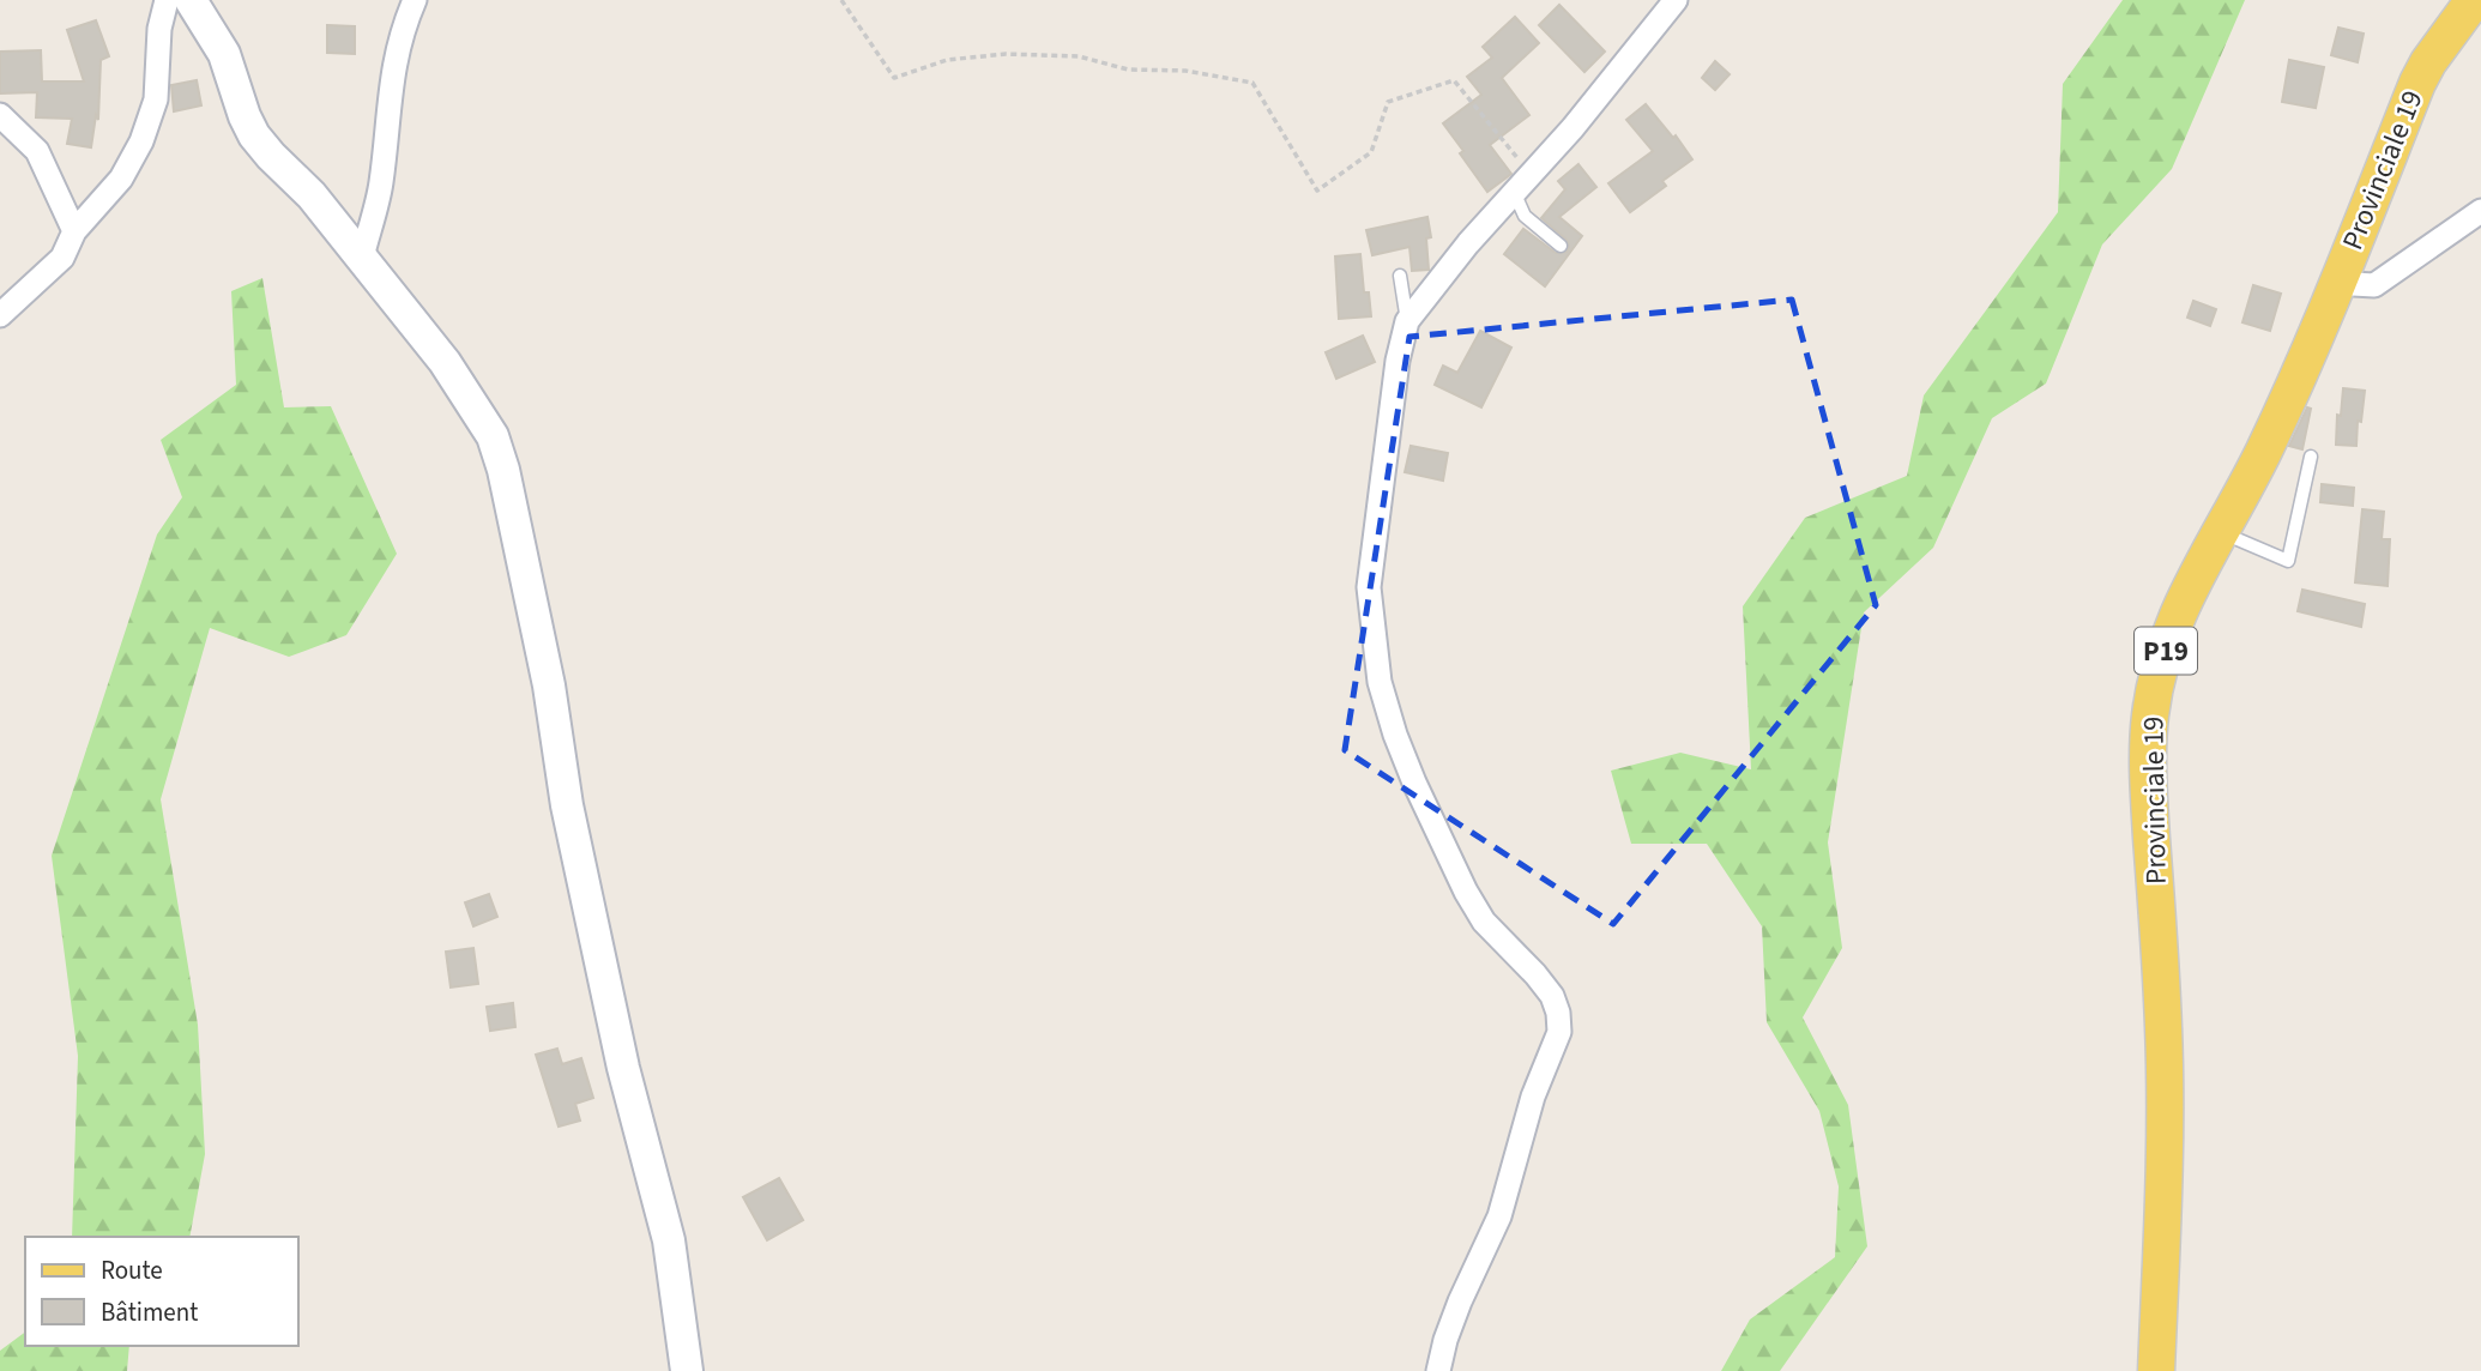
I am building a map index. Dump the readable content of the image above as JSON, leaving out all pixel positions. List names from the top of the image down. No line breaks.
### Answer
{"streets":{"main road":["Provinciale 19","P19"]},"legend":["Route","Bâtiment"]}
